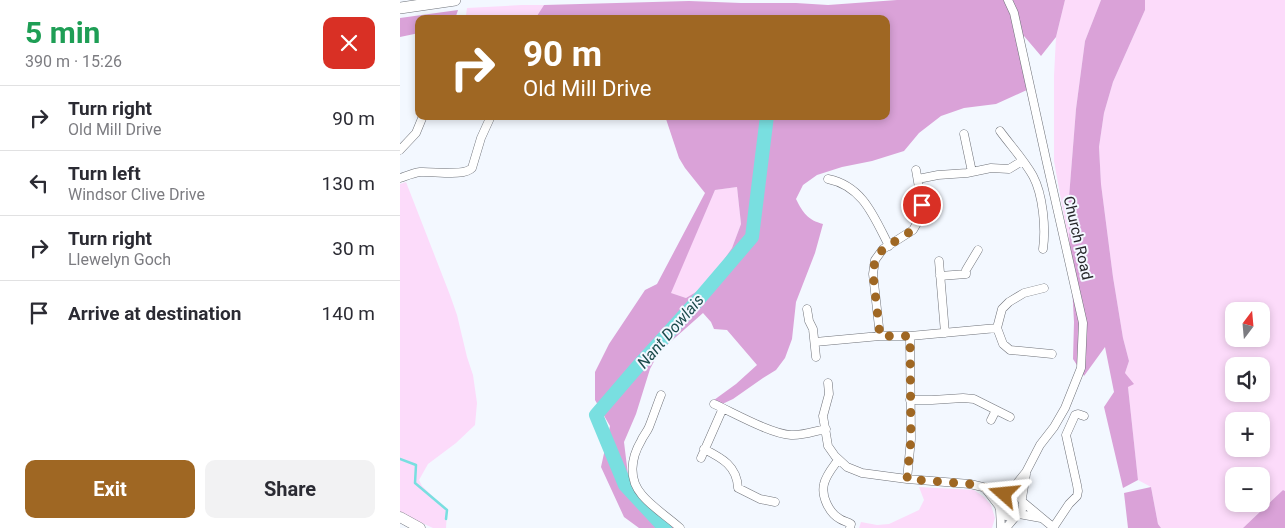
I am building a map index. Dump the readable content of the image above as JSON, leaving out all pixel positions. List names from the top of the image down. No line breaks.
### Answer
{"streets":{"street":["Church Road"]},"water":["Nant Dowlais"],"north":"top","page":{"heading":["5 min","390 m · 15:26"],"turn":["90 m","Old Mill Drive"],"list":[{"name":"Turn right","note":"Old Mill Drive","value":"90 m"},{"name":"Turn left","note":"Windsor Clive Drive","value":"130 m"},{"name":"Turn right","note":"Llewelyn Goch","value":"30 m"},{"name":"Arrive at destination","value":"140 m"}],"map_buttons":["+","−"],"buttons":["Exit","Share"]}}
